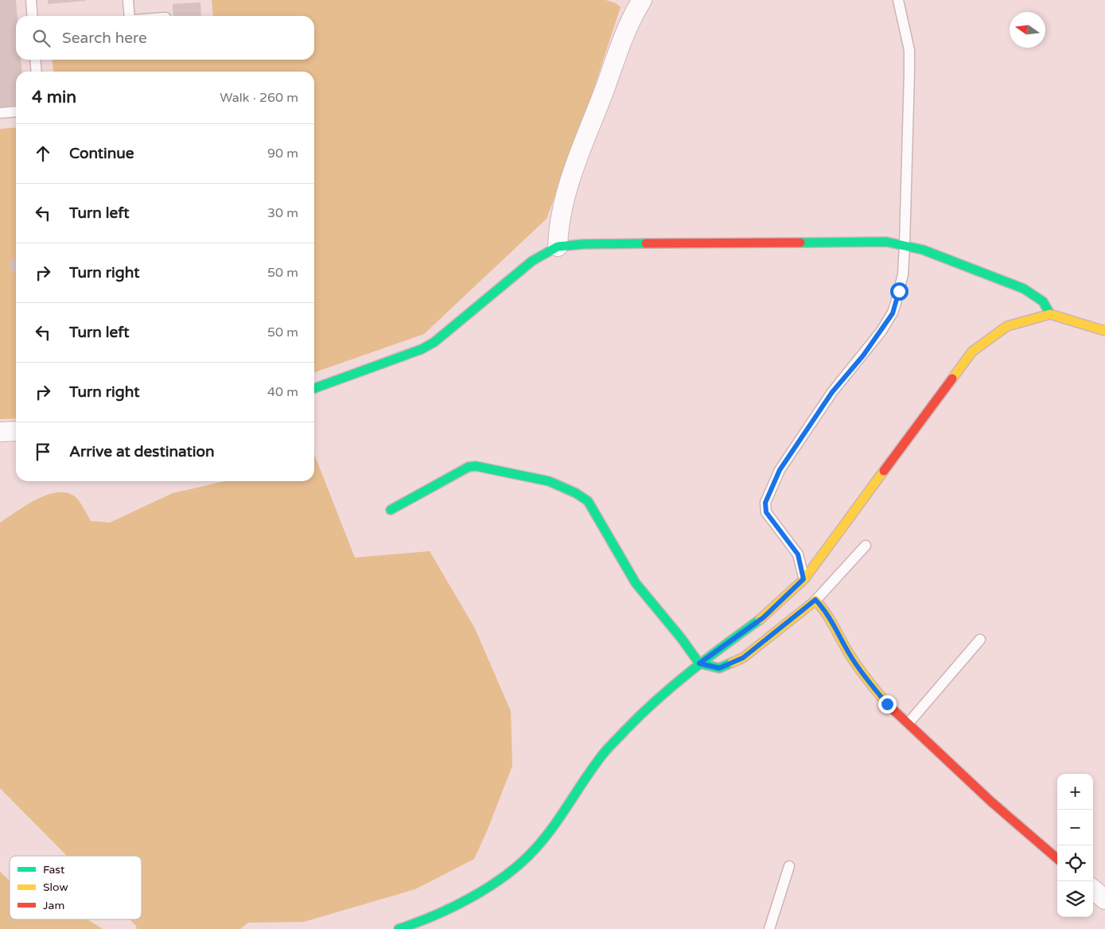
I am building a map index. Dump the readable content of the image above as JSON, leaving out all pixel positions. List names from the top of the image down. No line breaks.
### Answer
{"legend":["Fast","Slow","Jam"],"north":"left","page":{"search":"Search here","heading":["4 min","Walk · 260 m"],"list":[["Continue","90 m"],["Turn left","30 m"],["Turn right","50 m"],["Turn left","50 m"],["Turn right","40 m"],"Arrive at destination"],"map_buttons":["+","−"]}}
